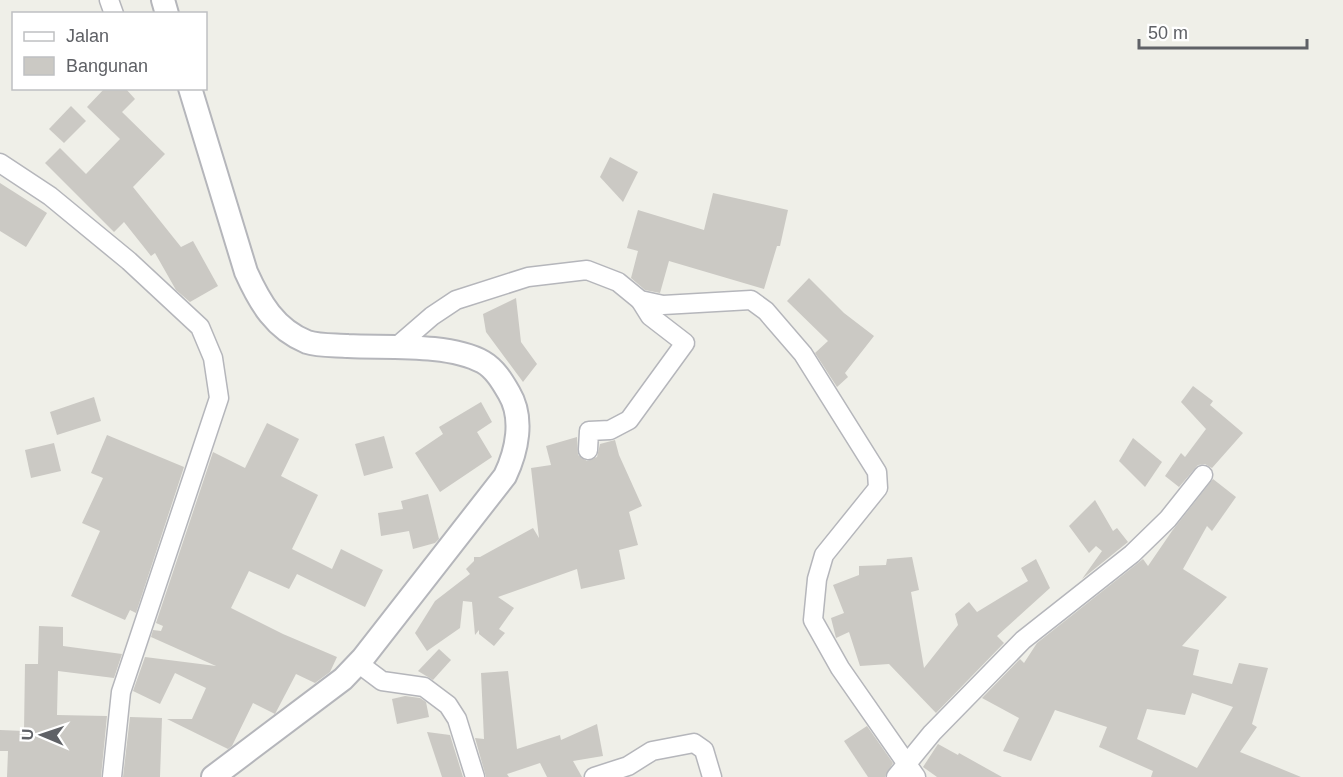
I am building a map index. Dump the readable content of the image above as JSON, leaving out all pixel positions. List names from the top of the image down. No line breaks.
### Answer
{"legend":["Jalan","Bangunan"],"scale_bar":"50 m","north":"left"}
